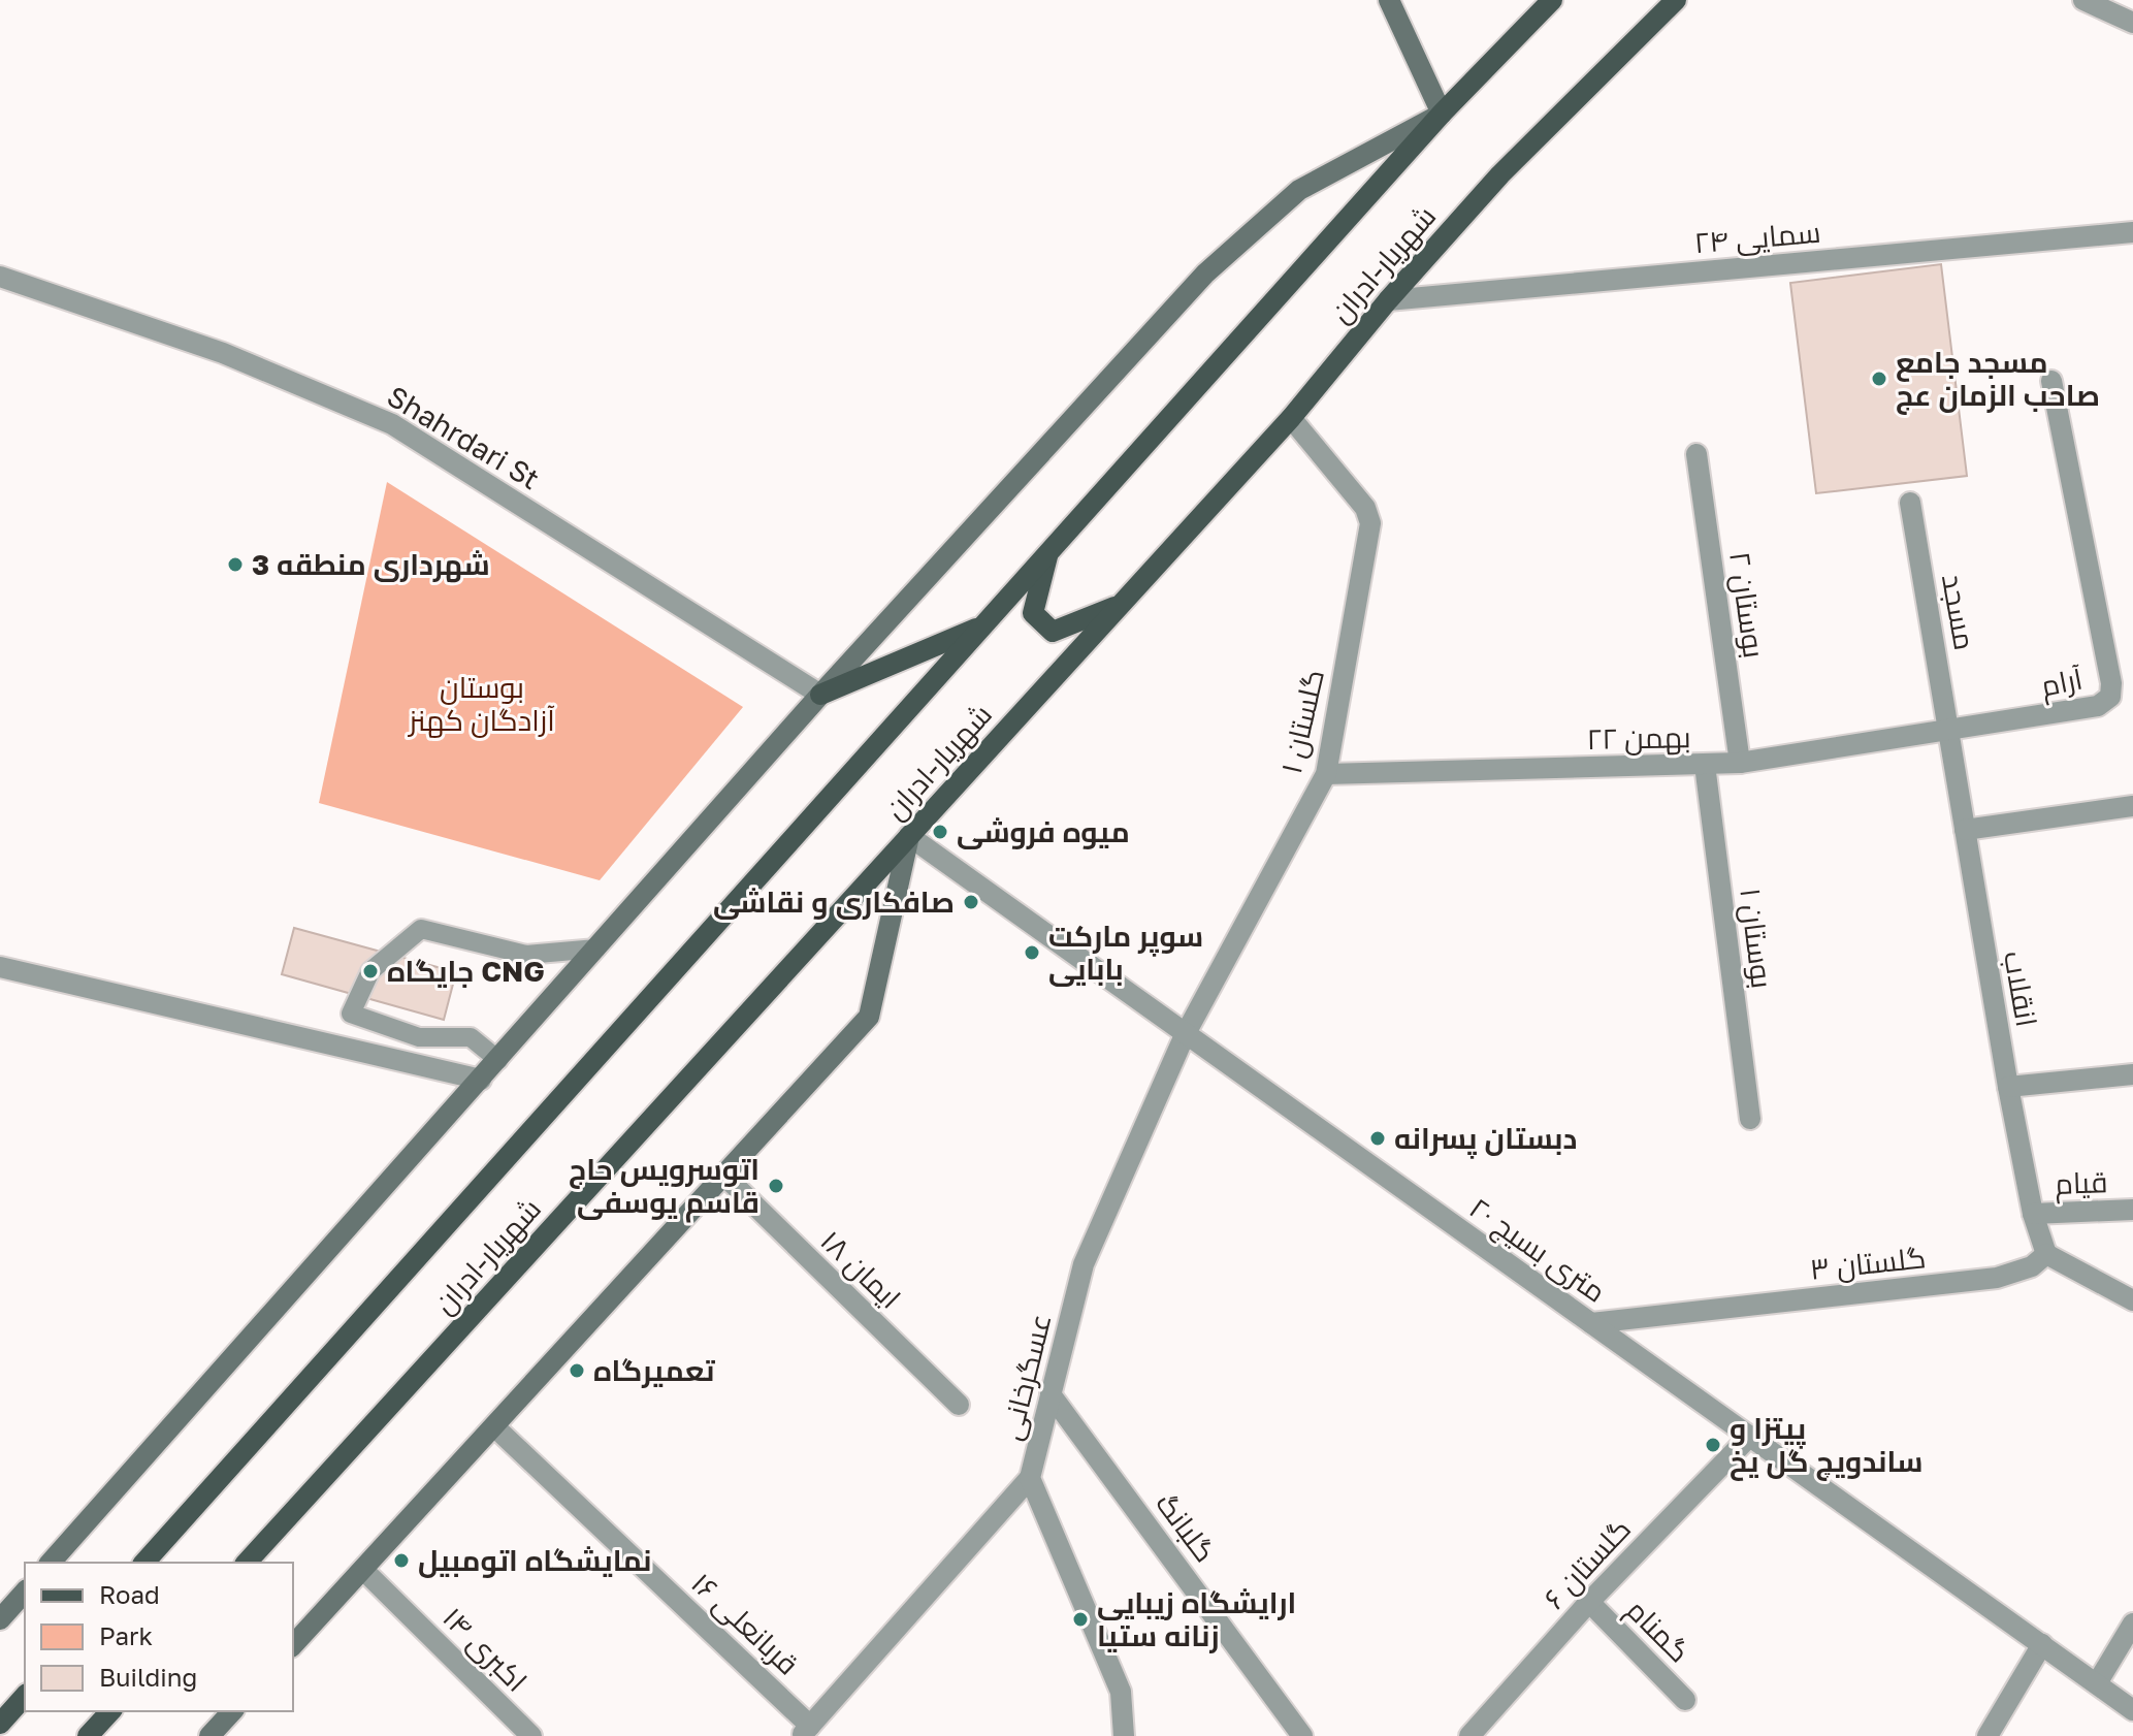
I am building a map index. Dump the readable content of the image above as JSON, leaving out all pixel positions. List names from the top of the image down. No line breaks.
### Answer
{"streets":{"main road":["شهریار-ادران"],"street":["سمایی ۲۴","Shahrdari St","بوستان ۲","مسجد","آرام","گلستان ۱","۲۲ بهمن","بوستان ۱","انقلاب","قیام","۲۰ متری بسیج","گلستان ۳","ایمان ۱۸","عسگرخانی","گلبانگ","گلستان ۶","قربانعلی ۱۶","گمنام","اکبری ۱۴"]},"crossings":[["سمایی ۲۴","شهریار-ادران"],["شهریار-ادران","گلستان ۱"],["شهریار-ادران","۲۰ متری بسیج"],["بوستان ۲","۲۲ بهمن"],["مسجد","آرام"],["مسجد","۲۲ بهمن"],["مسجد","انقلاب"],["آرام","۲۲ بهمن"],["آرام","انقلاب"],["گلستان ۱","۲۲ بهمن"],["گلستان ۱","۲۰ متری بسیج"],["گلستان ۱","عسگرخانی"],["۲۲ بهمن","بوستان ۱"],["۲۲ بهمن","انقلاب"],["انقلاب","قیام"],["انقلاب","گلستان ۳"],["۲۰ متری بسیج","گلستان ۳"],["۲۰ متری بسیج","عسگرخانی"],["۲۰ متری بسیج","گلستان ۶"],["عسگرخانی","گلبانگ"],["گلستان ۶","گمنام"]],"parks":["بوستان آزادگان کهنز"],"places":["مسجد جامع صاحب الزمان عج","شهرداری منطقه 3","میوه فروشی","صافکاری و نقاشی","سوپر مارکت بابایی","جایگاه CNG","دبستان پسرانه","اتوسرویس حاج قاسم یوسفی","تعمیرگاه","پیتزا و ساندویچ گل یخ","نمایشگاه اتومبیل","ارایشگاه زیبایی زنانه ستیا"],"legend":["Road","Park","Building"]}
